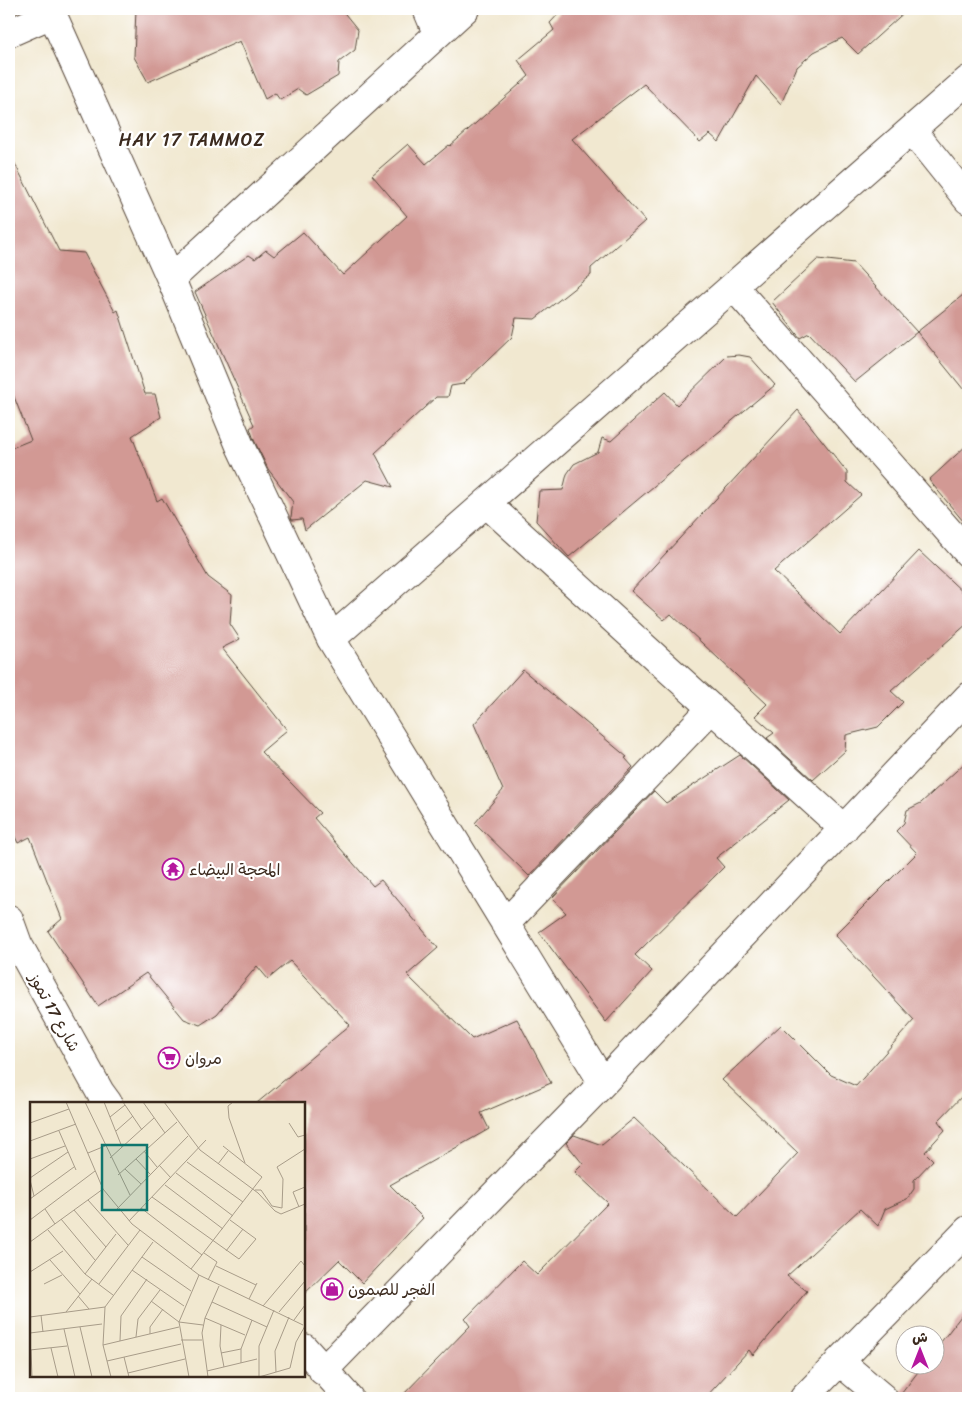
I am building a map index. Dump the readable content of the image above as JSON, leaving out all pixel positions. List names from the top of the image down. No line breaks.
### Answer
{"streets":{"street":["شارع 17 تموز"]},"districts":["HAY 17 TAMMOZ"],"places":{"temple":["المحجة البيضاء"],"supermarket":["مروان"],"shop":["الفجر للصمون"]},"north":"top"}
